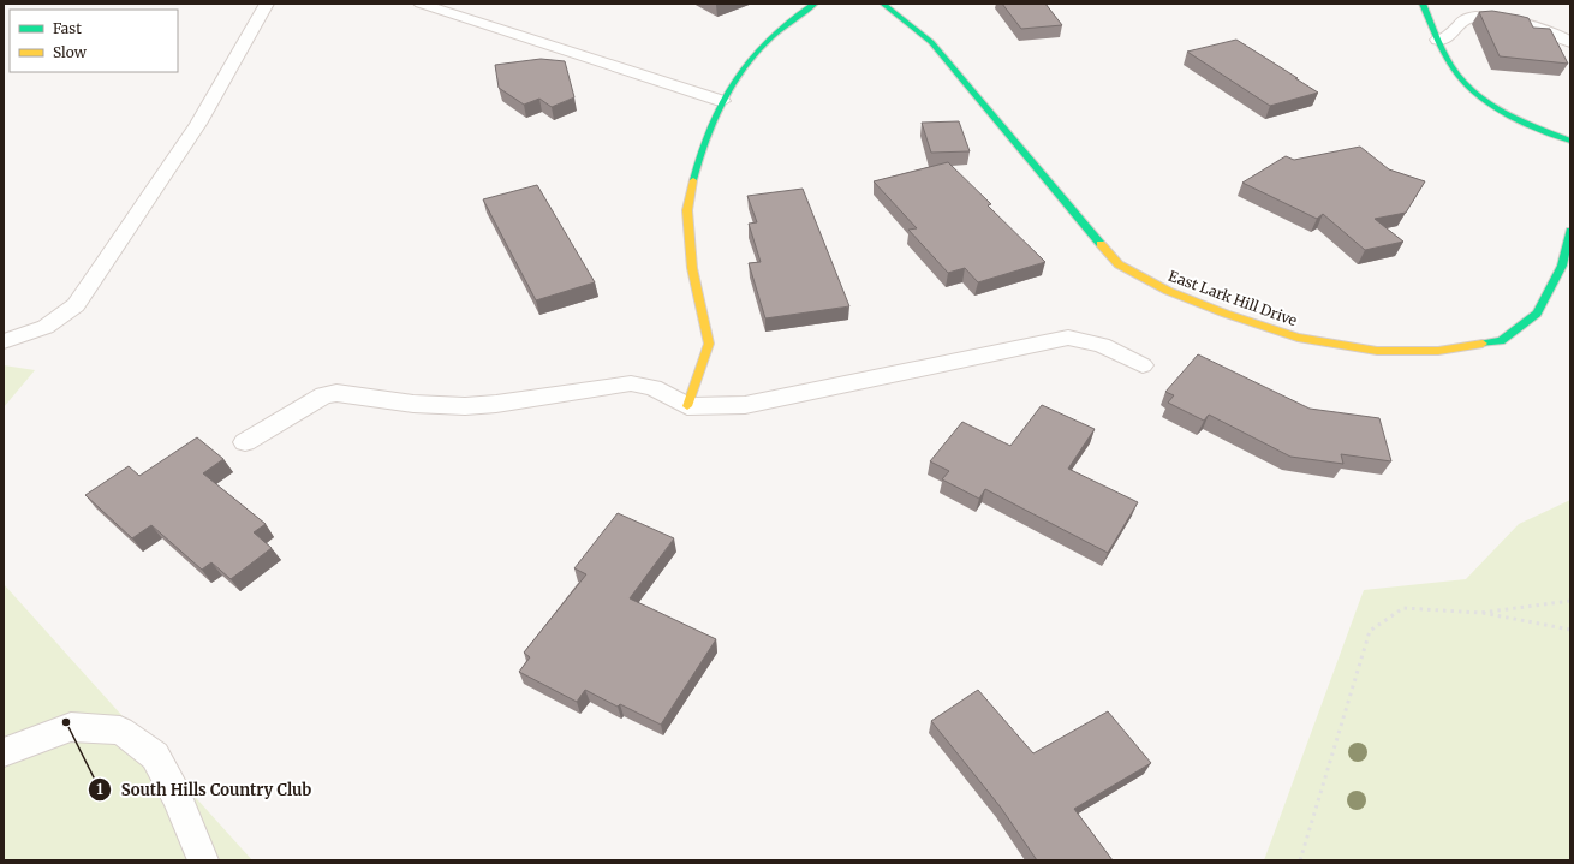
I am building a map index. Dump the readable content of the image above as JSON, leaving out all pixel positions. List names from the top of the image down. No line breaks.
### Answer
{"streets":{"street":["East Lark Hill Drive"]},"places":["South Hills Country Club"],"legend":["Fast","Slow"]}
